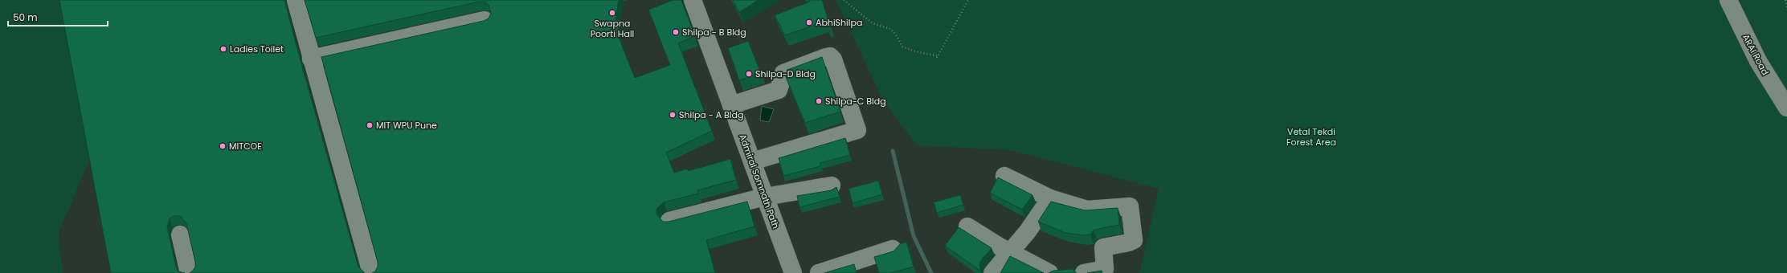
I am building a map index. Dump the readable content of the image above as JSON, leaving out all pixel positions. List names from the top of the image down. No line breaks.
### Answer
{"streets":{"street":["ARAI Road","Admiral Somnath Path"]},"parks":["Vetal Tekdi Forest Area"],"places":["Swapna Poorti Hall","AbhiShilpa","Shilpa - B Bldg","Ladies Toilet","Shilpa-D Bldg","Shilpa-C Bldg","Shilpa - A Bldg","MIT WPU Pune","MITCOE"],"scale_bar":"50 m"}
